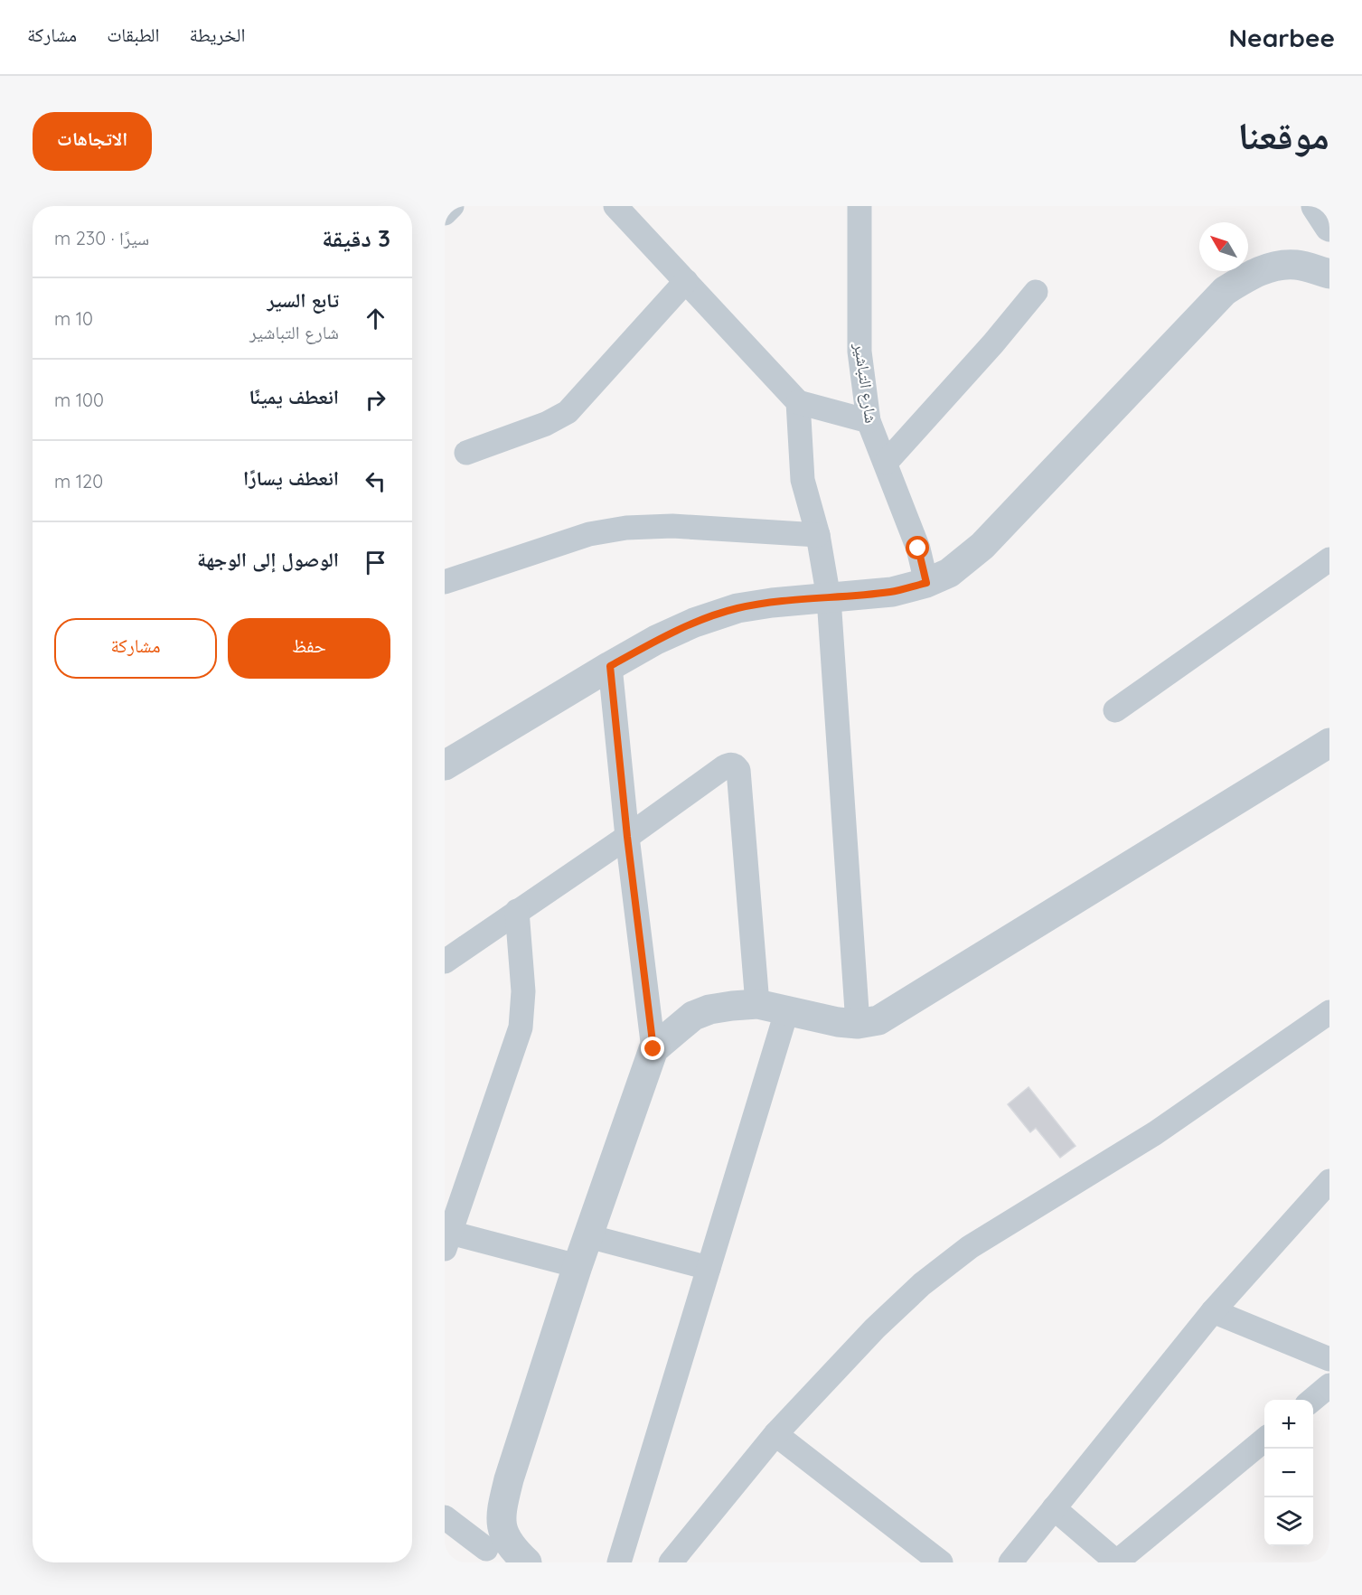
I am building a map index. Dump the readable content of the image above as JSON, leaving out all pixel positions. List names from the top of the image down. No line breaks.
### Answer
{"streets":{"street":["شارع التباشير"]},"north":"top left","page":{"header":"Nearbee","nav":["الخريطة","الطبقات","مشاركة"],"title":"موقعنا","buttons":["الاتجاهات",["حفظ","مشاركة"]],"heading":["3 دقيقة","سيرًا · 230 m"],"list":[["تابع السير","شارع التباشير","10 m"],["انعطف يمينًا","100 m"],["انعطف يسارًا","120 m"],"الوصول إلى الوجهة"],"map_buttons":["+","−"]}}
